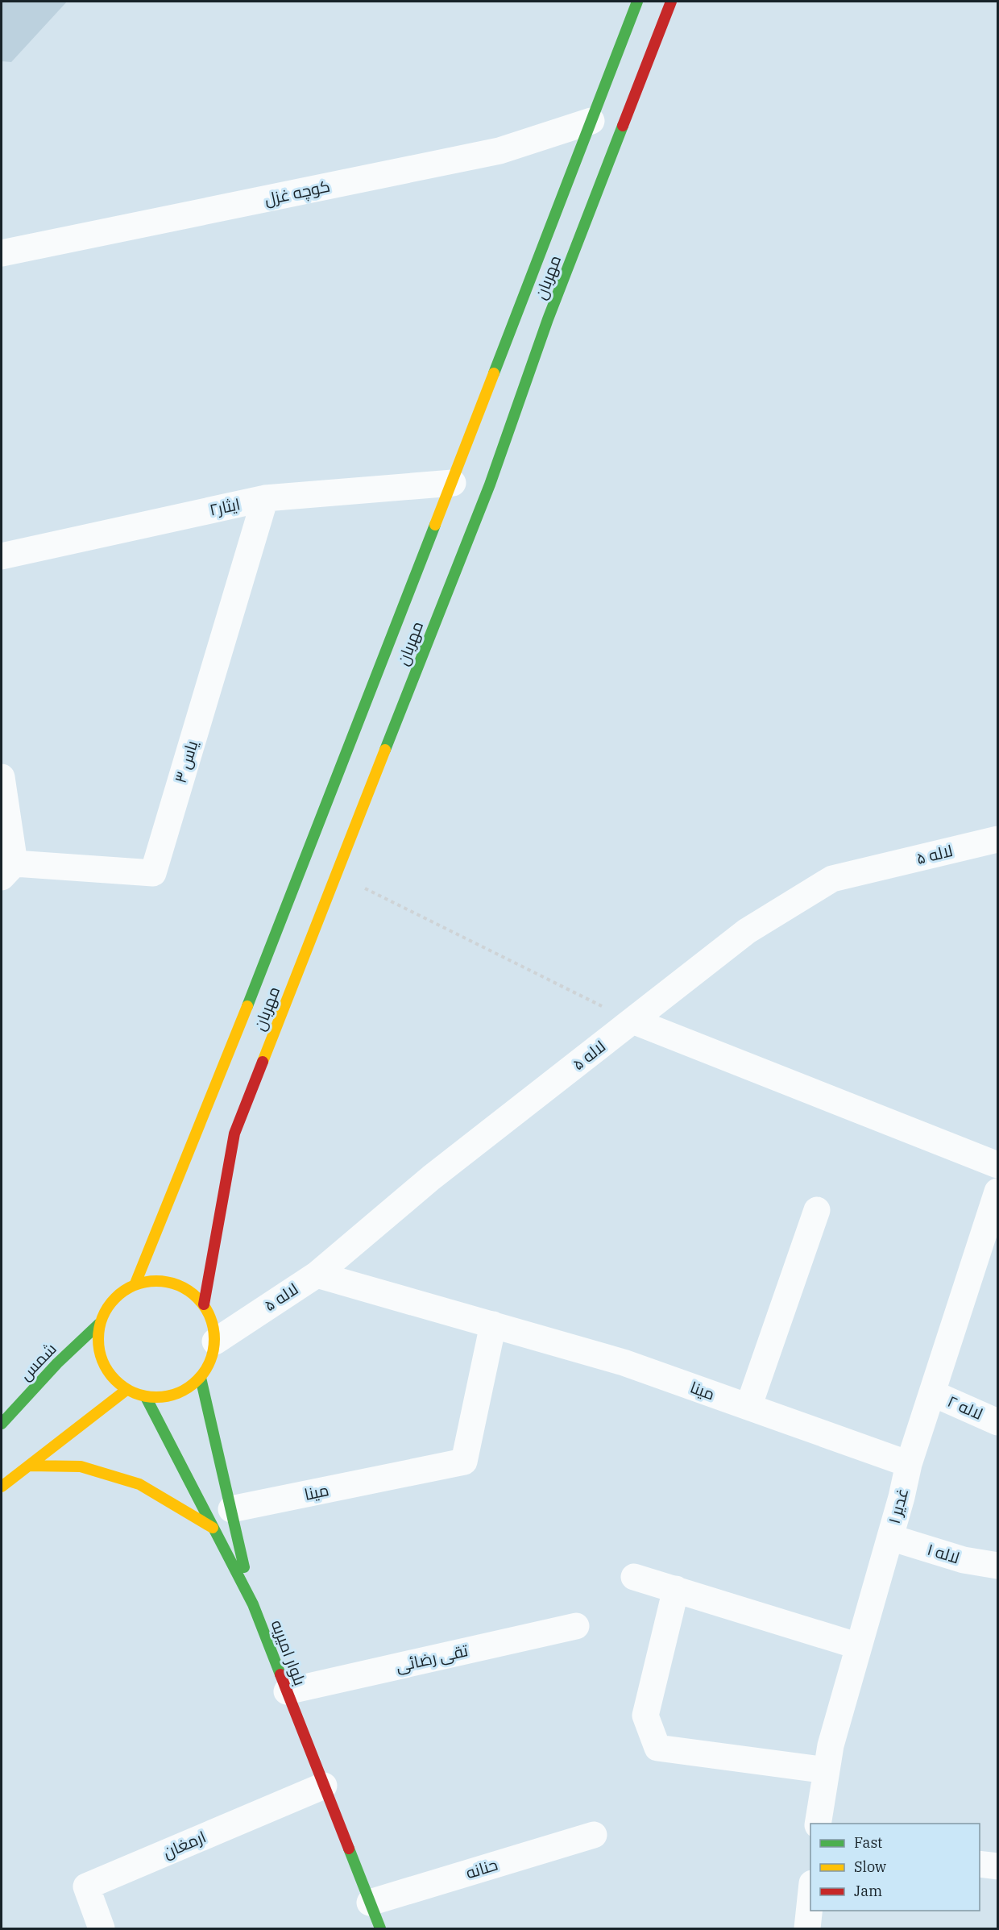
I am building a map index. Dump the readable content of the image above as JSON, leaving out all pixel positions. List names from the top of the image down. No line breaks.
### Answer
{"streets":{"street":["کوچه غزل","مهربان","ایثار۲","یاس ۳","لاله ۵","شمس","مینا","لاله ۲","غدیر ۱","لاله ۱","بلوار امیریه","تقی رضائی","ارمغان","حنانه"]},"crossings":[["کوچه غزل","مهربان"],["مهربان","ایثار۲"],["مهربان","لاله ۵"],["مهربان","شمس"],["مهربان","بلوار امیریه"],["ایثار۲","یاس ۳"],["لاله ۵","شمس"],["لاله ۵","مینا"],["لاله ۵","بلوار امیریه"],["شمس","بلوار امیریه"],["مینا","غدیر ۱"],["مینا","بلوار امیریه"],["لاله ۲","غدیر ۱"],["غدیر ۱","لاله ۱"],["بلوار امیریه","تقی رضائی"],["بلوار امیریه","ارمغان"],["بلوار امیریه","حنانه"]],"legend":["Fast","Slow","Jam"]}
